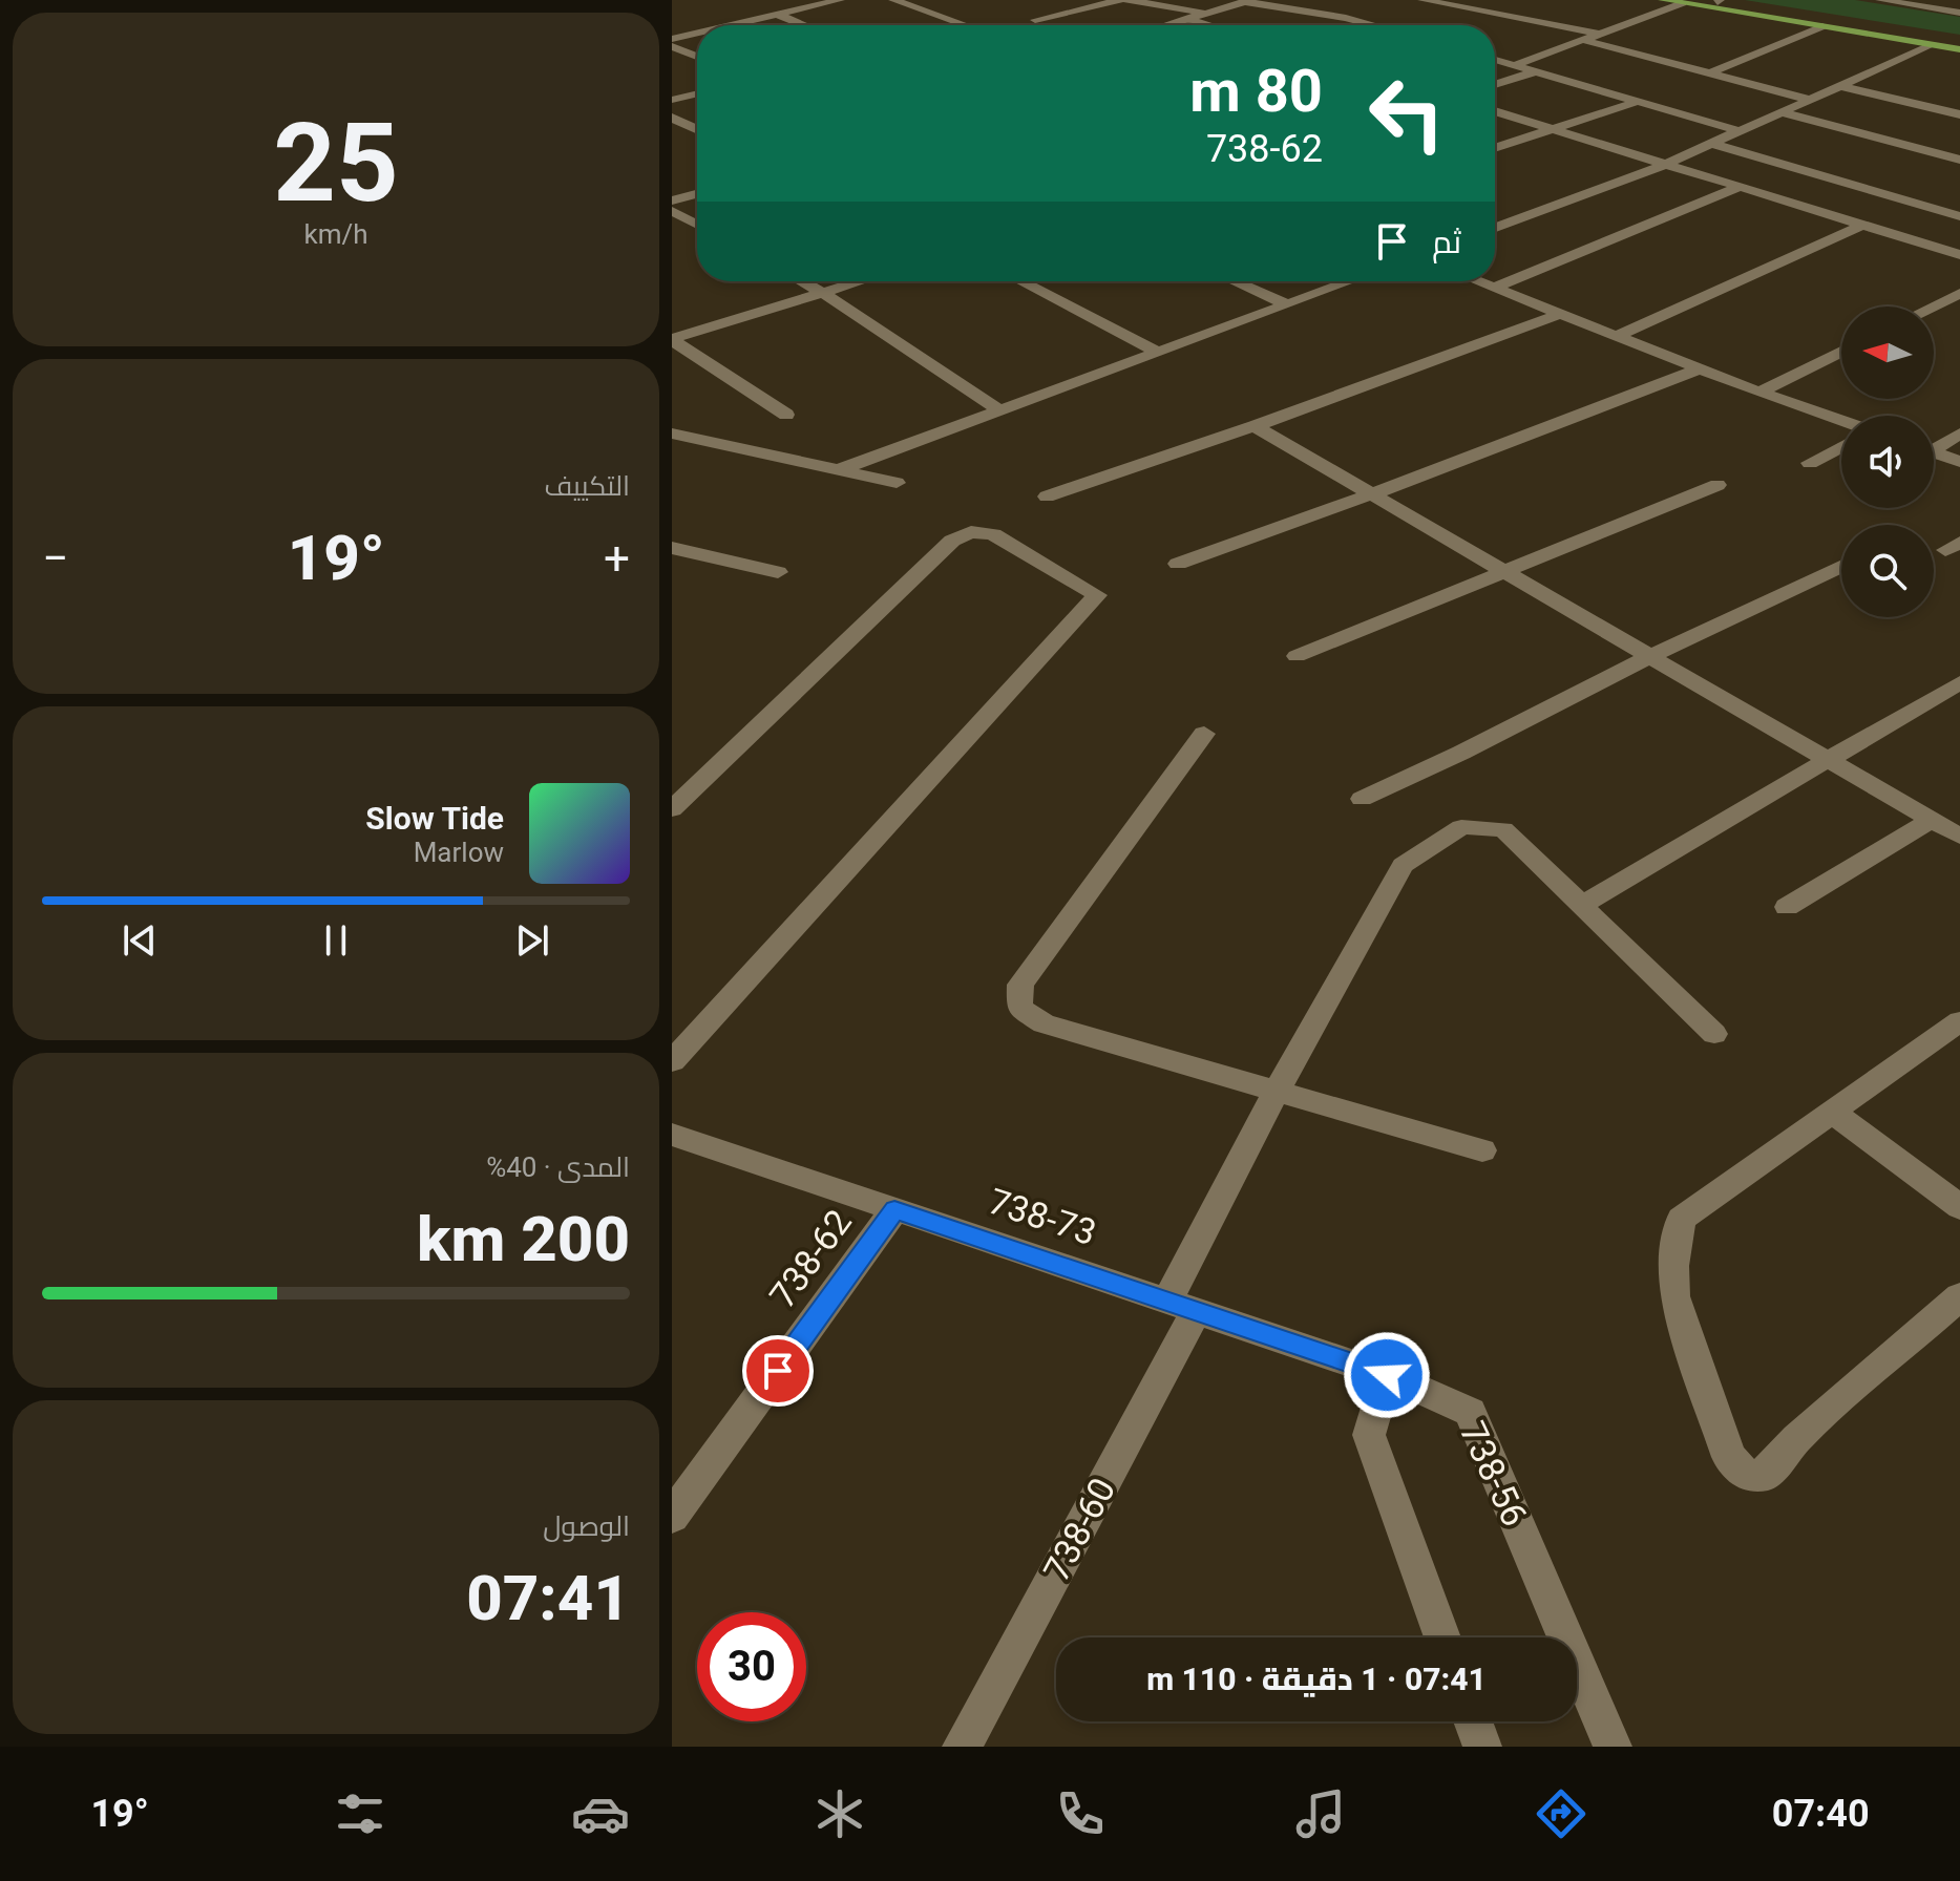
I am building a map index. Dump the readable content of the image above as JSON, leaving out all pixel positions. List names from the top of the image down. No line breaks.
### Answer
{"streets":{"street":["738-73","738-62","738-56","738-60"]},"crossings":[["738-73","738-62"],["738-73","738-56"],["738-73","738-60"]],"north":"left","page":{"tile":[["25","km/h"],"التكييف",["المدى · 40%","200 km"],["الوصول","07:41"]],"turn":["80 m","738-62"],"then":"ثم","heat":["−","19°","+"],"song":["Slow Tide","Marlow"],"limit":"30","trip":"07:41 · 1 دقيقة · 110 m","tabs":["07:40","19°"]}}
